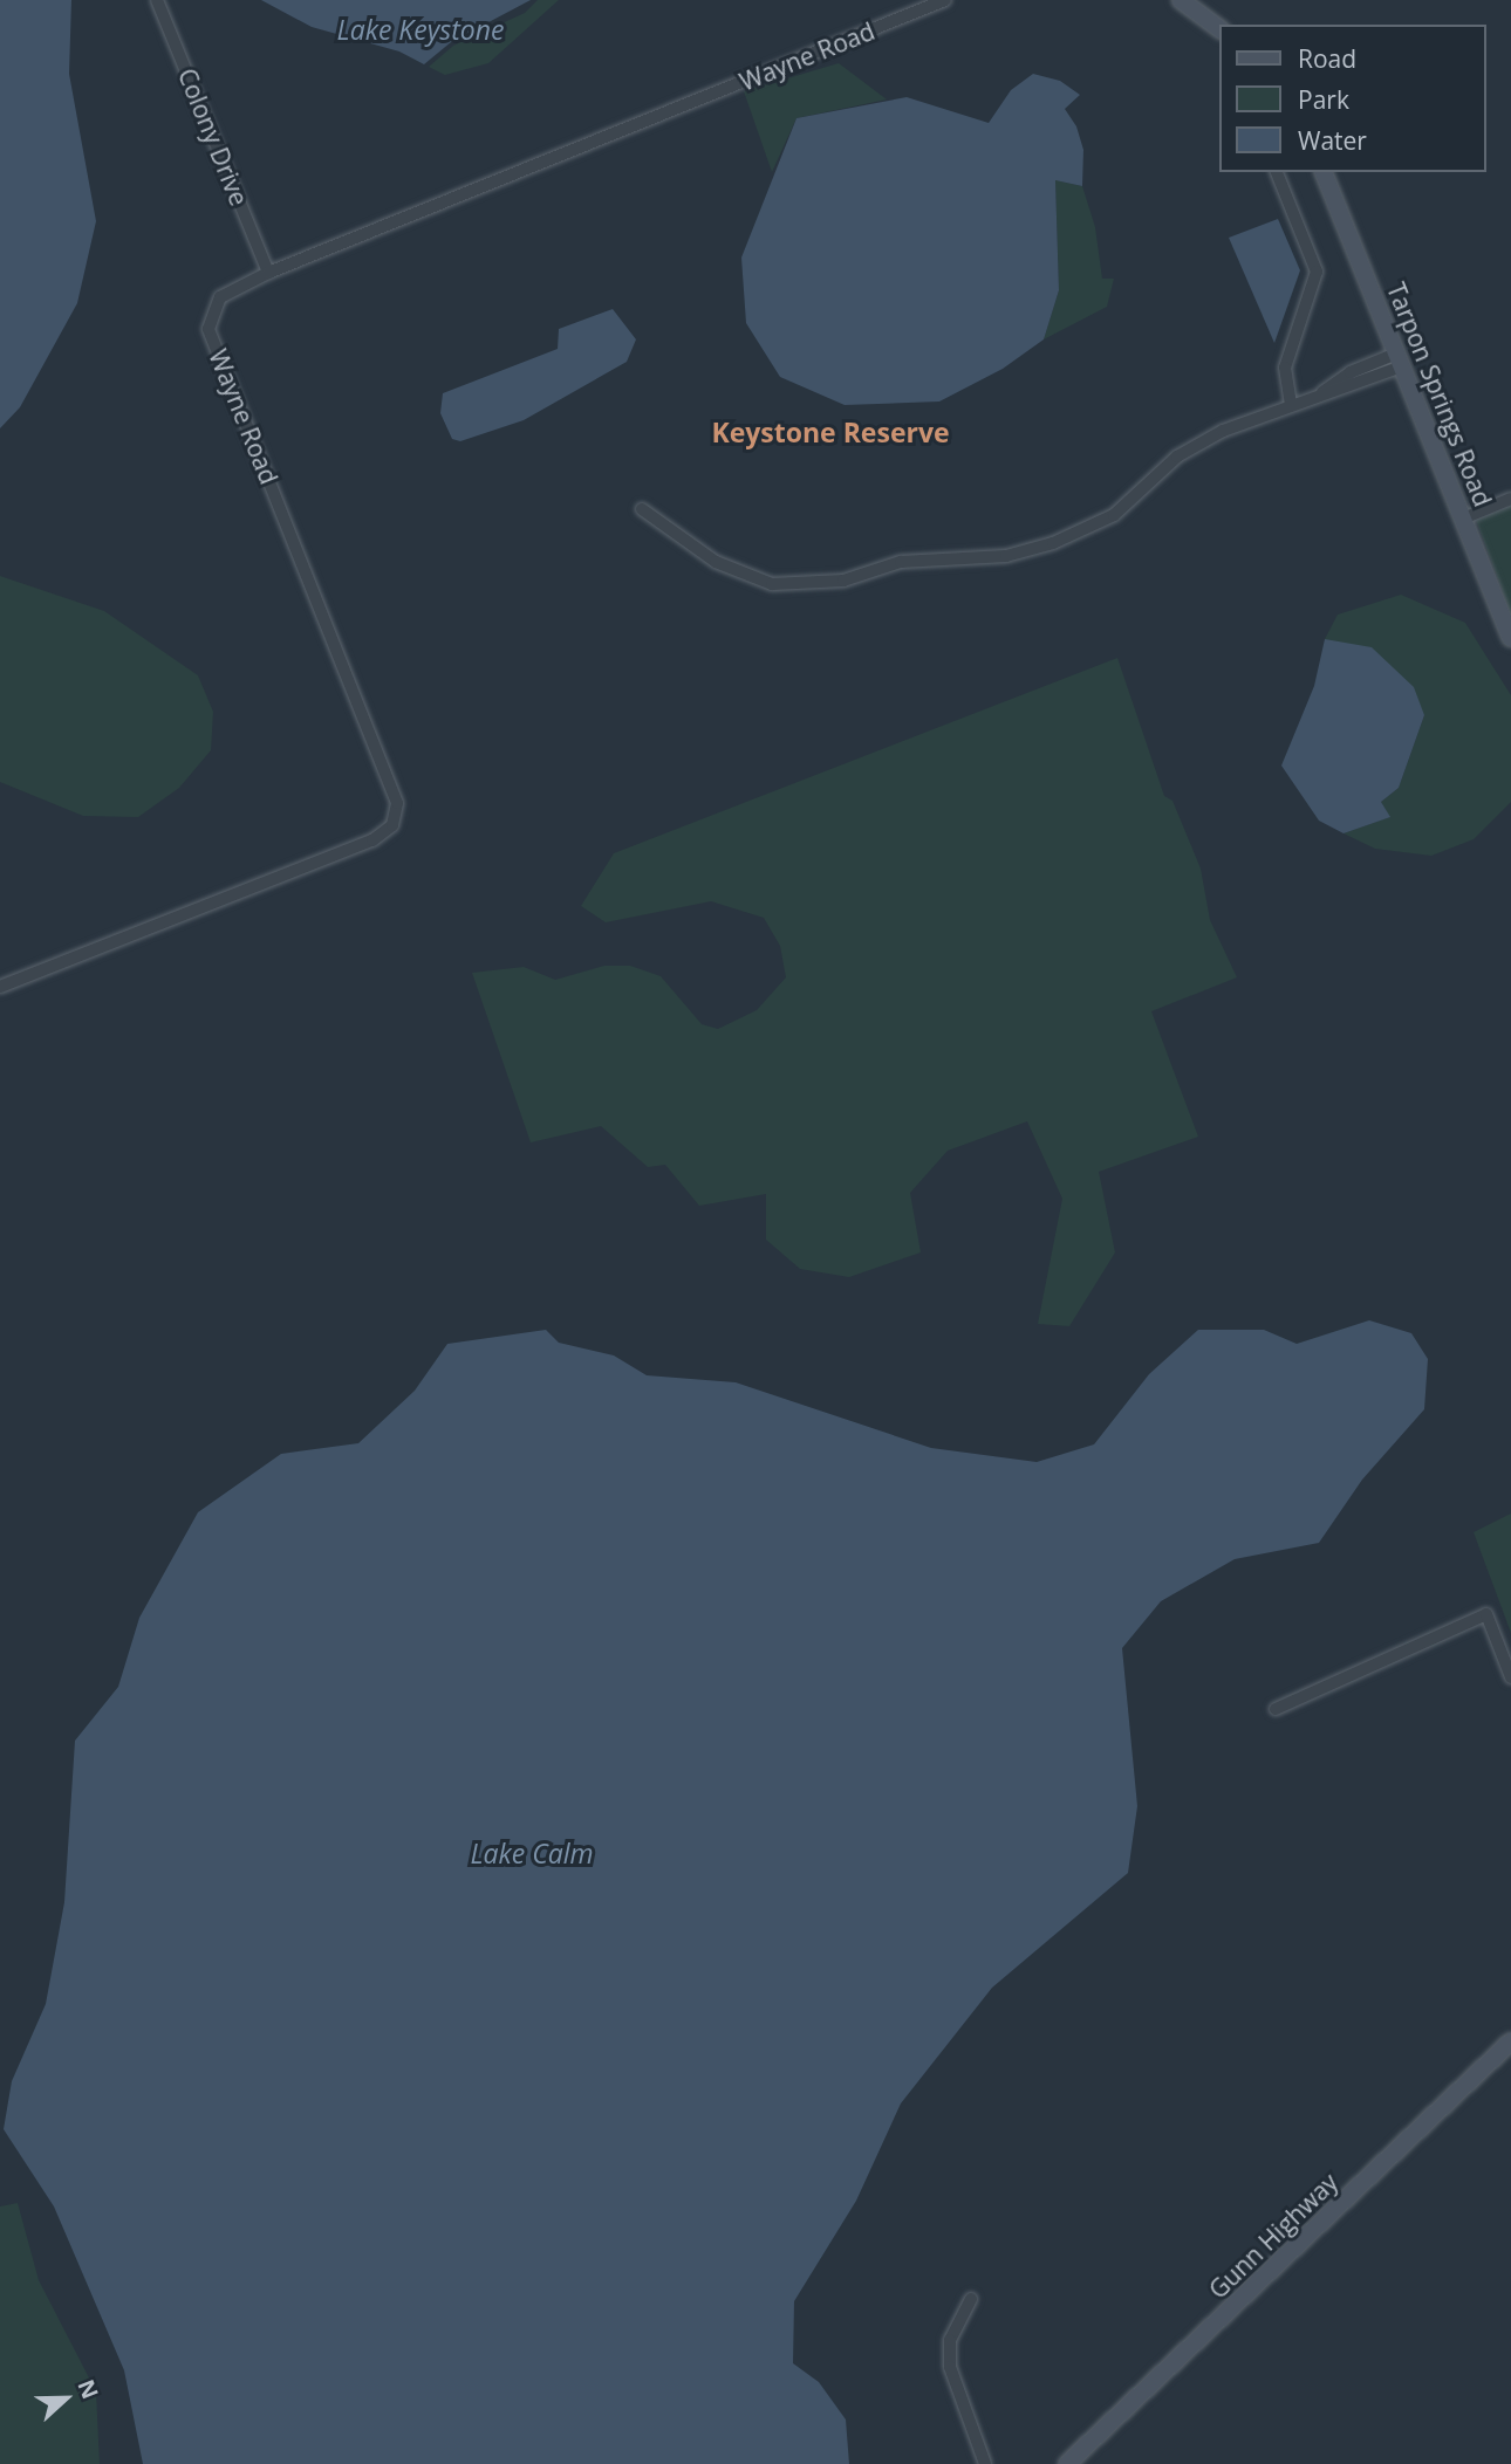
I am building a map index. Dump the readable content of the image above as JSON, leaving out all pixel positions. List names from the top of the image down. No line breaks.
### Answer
{"streets":{"main road":["Tarpon Springs Road","Gunn Highway"],"street":["Wayne Road","Colony Drive"]},"crossings":[["Wayne Road","Colony Drive"]],"districts":["Keystone Reserve"],"water":["Lake Keystone","Lake Calm"],"legend":["Road","Park","Water"],"north":"right"}
